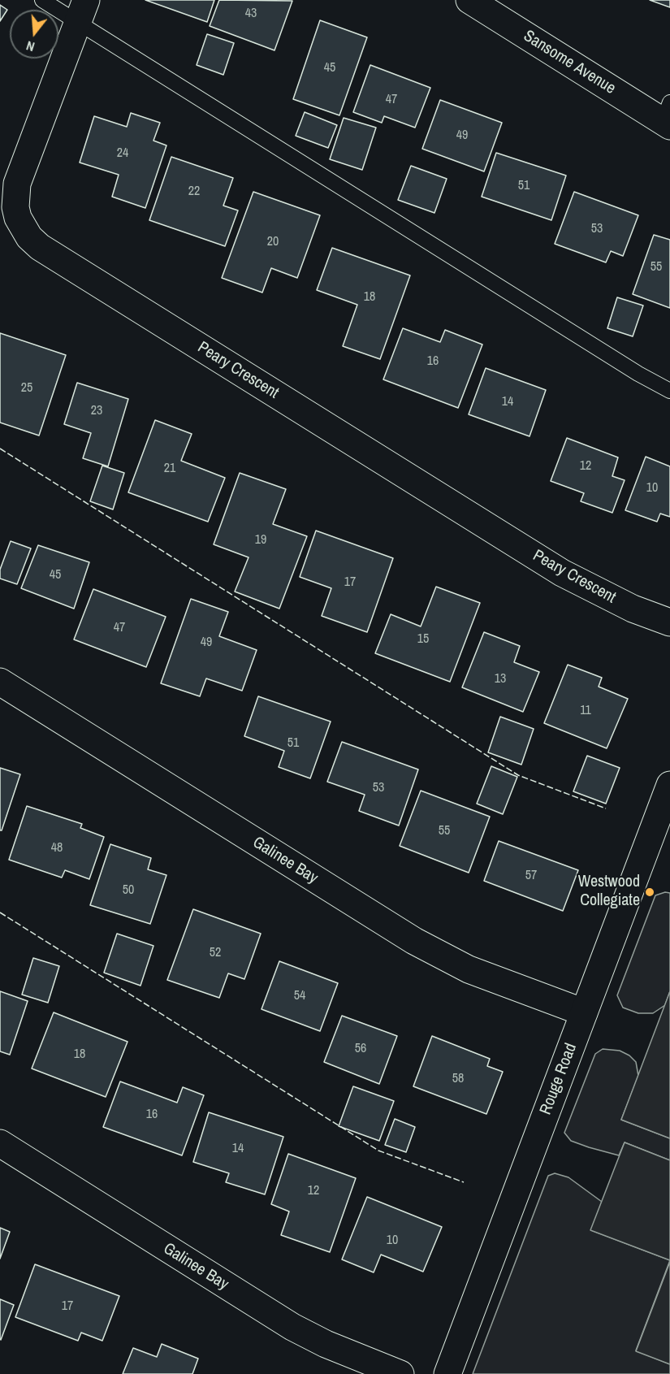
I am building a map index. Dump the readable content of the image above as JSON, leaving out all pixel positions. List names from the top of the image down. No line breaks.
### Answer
{"streets":{"street":["Sansome Avenue","Peary Crescent","Galinee Bay","Rouge Road"]},"crossings":[["Galinee Bay","Rouge Road"]],"places":["Westwood Collegiate"],"house_numbers":["43","45","47","49","24","51","22","53","20","55","18","16","25","14","23","12","21","10","19","45","17","47","15","49","13","11","51","53","55","48","57","50","52","54","56","18","58","16","14","12","10","17"],"north":"bottom"}
